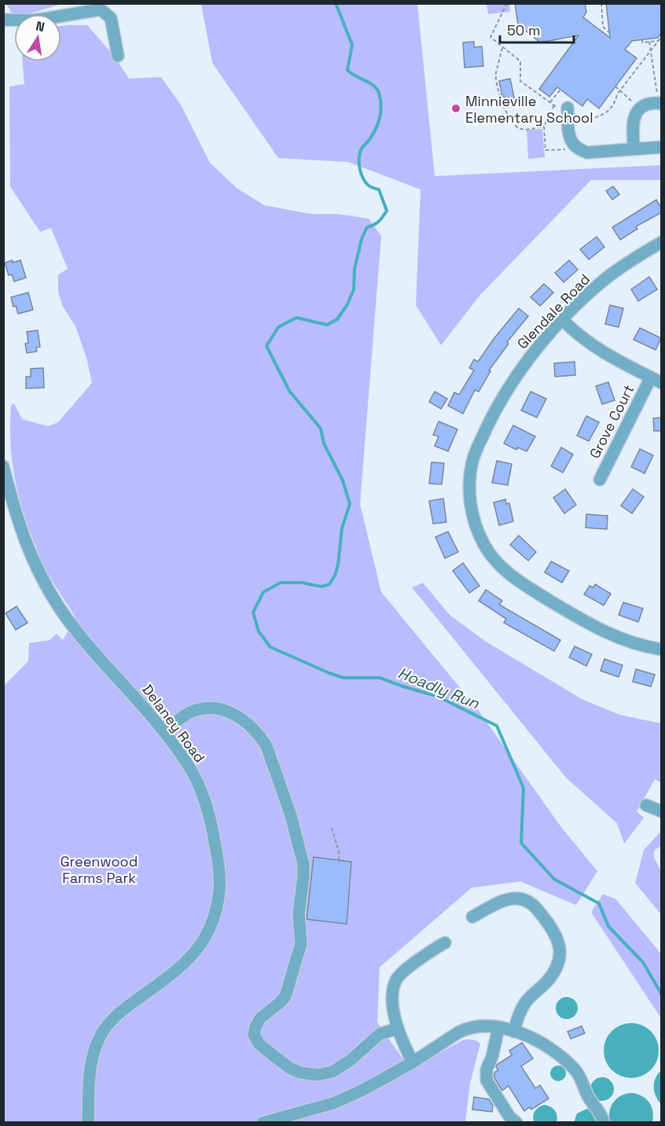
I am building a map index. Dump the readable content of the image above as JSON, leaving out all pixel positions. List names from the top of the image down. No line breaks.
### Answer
{"streets":{"street":["Glendale Road","Grove Court","Delaney Road"]},"water":["Hoadly Run"],"parks":["Greenwood Farms Park"],"places":["Minnieville Elementary School"],"scale_bar":"50 m","north":"top"}
